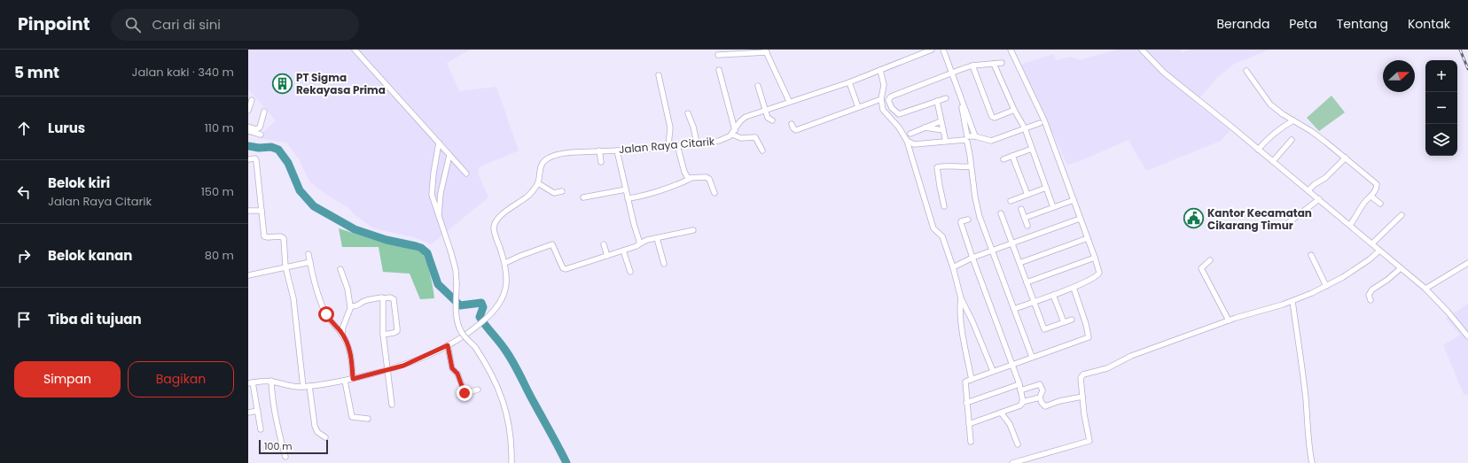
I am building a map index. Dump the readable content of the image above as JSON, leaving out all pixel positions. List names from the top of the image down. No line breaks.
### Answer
{"streets":{"street":["Jalan Raya Citarik"]},"places":{"building":["PT Sigma Rekayasa Prima"],"public building":["Kantor Kecamatan Cikarang Timur"]},"scale_bar":"100 m","north":"right","page":{"header":"Pinpoint","search":"Cari di sini","nav":["Beranda","Peta","Tentang","Kontak"],"heading":["5 mnt","Jalan kaki · 340 m"],"map_buttons":["+","−"],"list":[["Lurus","110 m"],["Belok kiri","Jalan Raya Citarik","150 m"],["Belok kanan","80 m"],"Tiba di tujuan"],"buttons":["Simpan","Bagikan"],"scale":"100 m"}}
